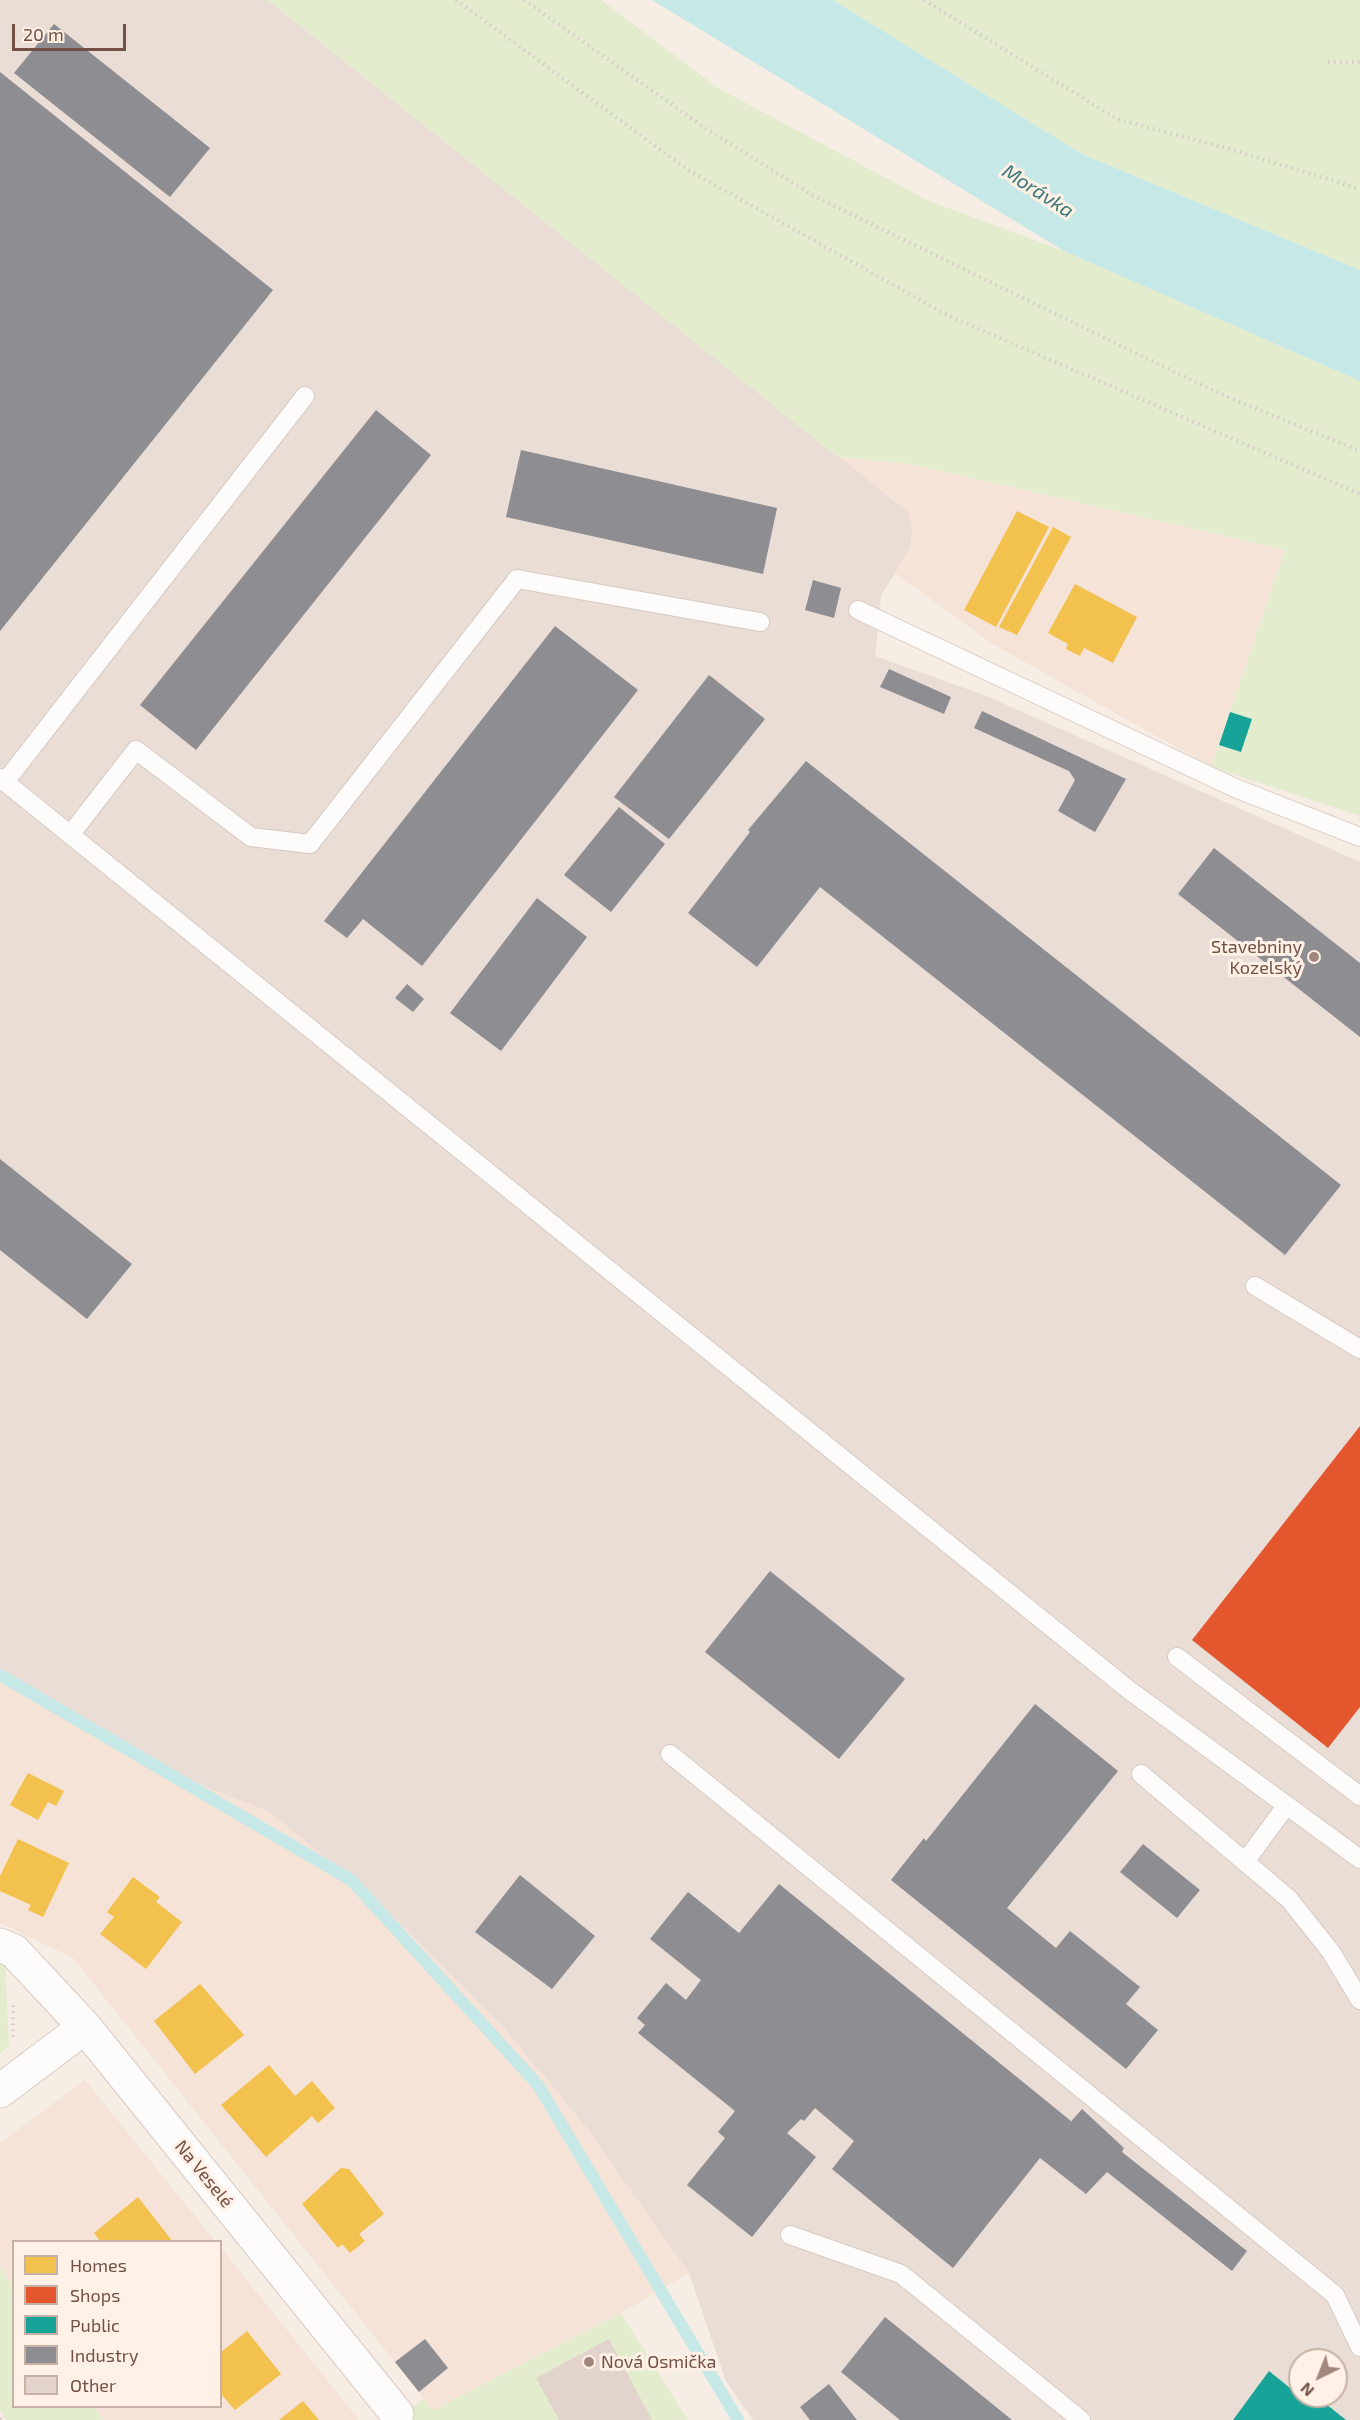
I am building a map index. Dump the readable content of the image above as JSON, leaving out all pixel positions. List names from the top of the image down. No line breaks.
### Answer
{"streets":{"street":["Na Veselé"]},"water":["Morávka"],"places":["Stavebniny Kozelský","Nová Osmička"],"legend":["Homes","Shops","Public","Industry","Other"],"scale_bar":"20 m","north":"bottom left"}
